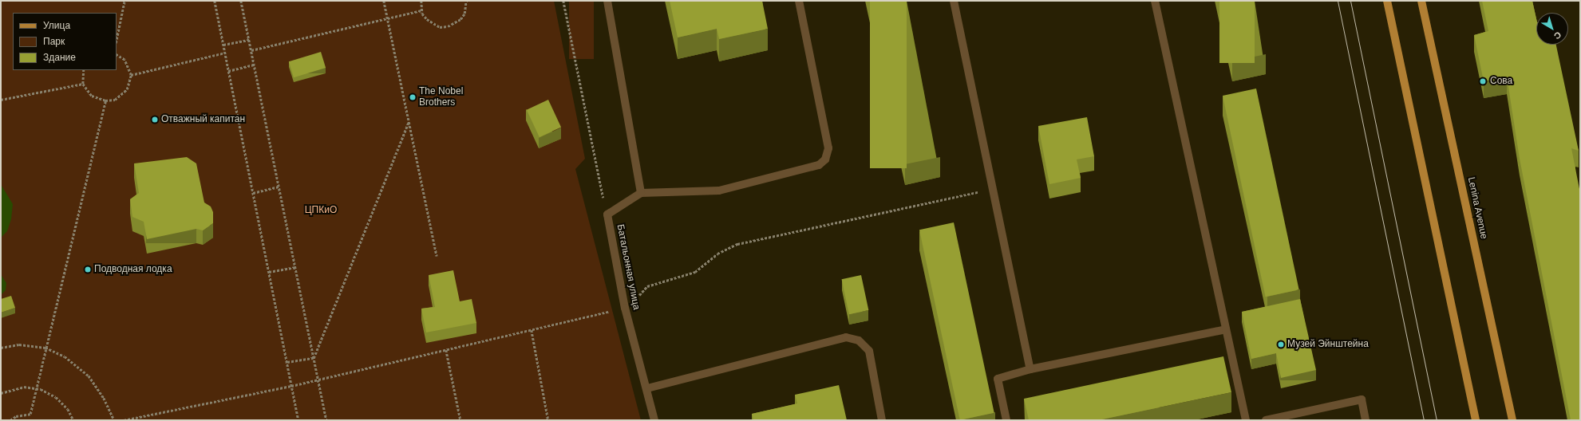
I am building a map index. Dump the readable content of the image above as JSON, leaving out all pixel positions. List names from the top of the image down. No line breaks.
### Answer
{"streets":{"main road":["Lenina Avenue"],"street":["Батальонная улица"]},"parks":["ЦПКиО"],"places":["Сова","The Nobel Brothers","Отважный капитан","Подводная лодка","Музей Эйнштейна"],"legend":["Улица","Парк","Здание"],"north":"bottom right"}
